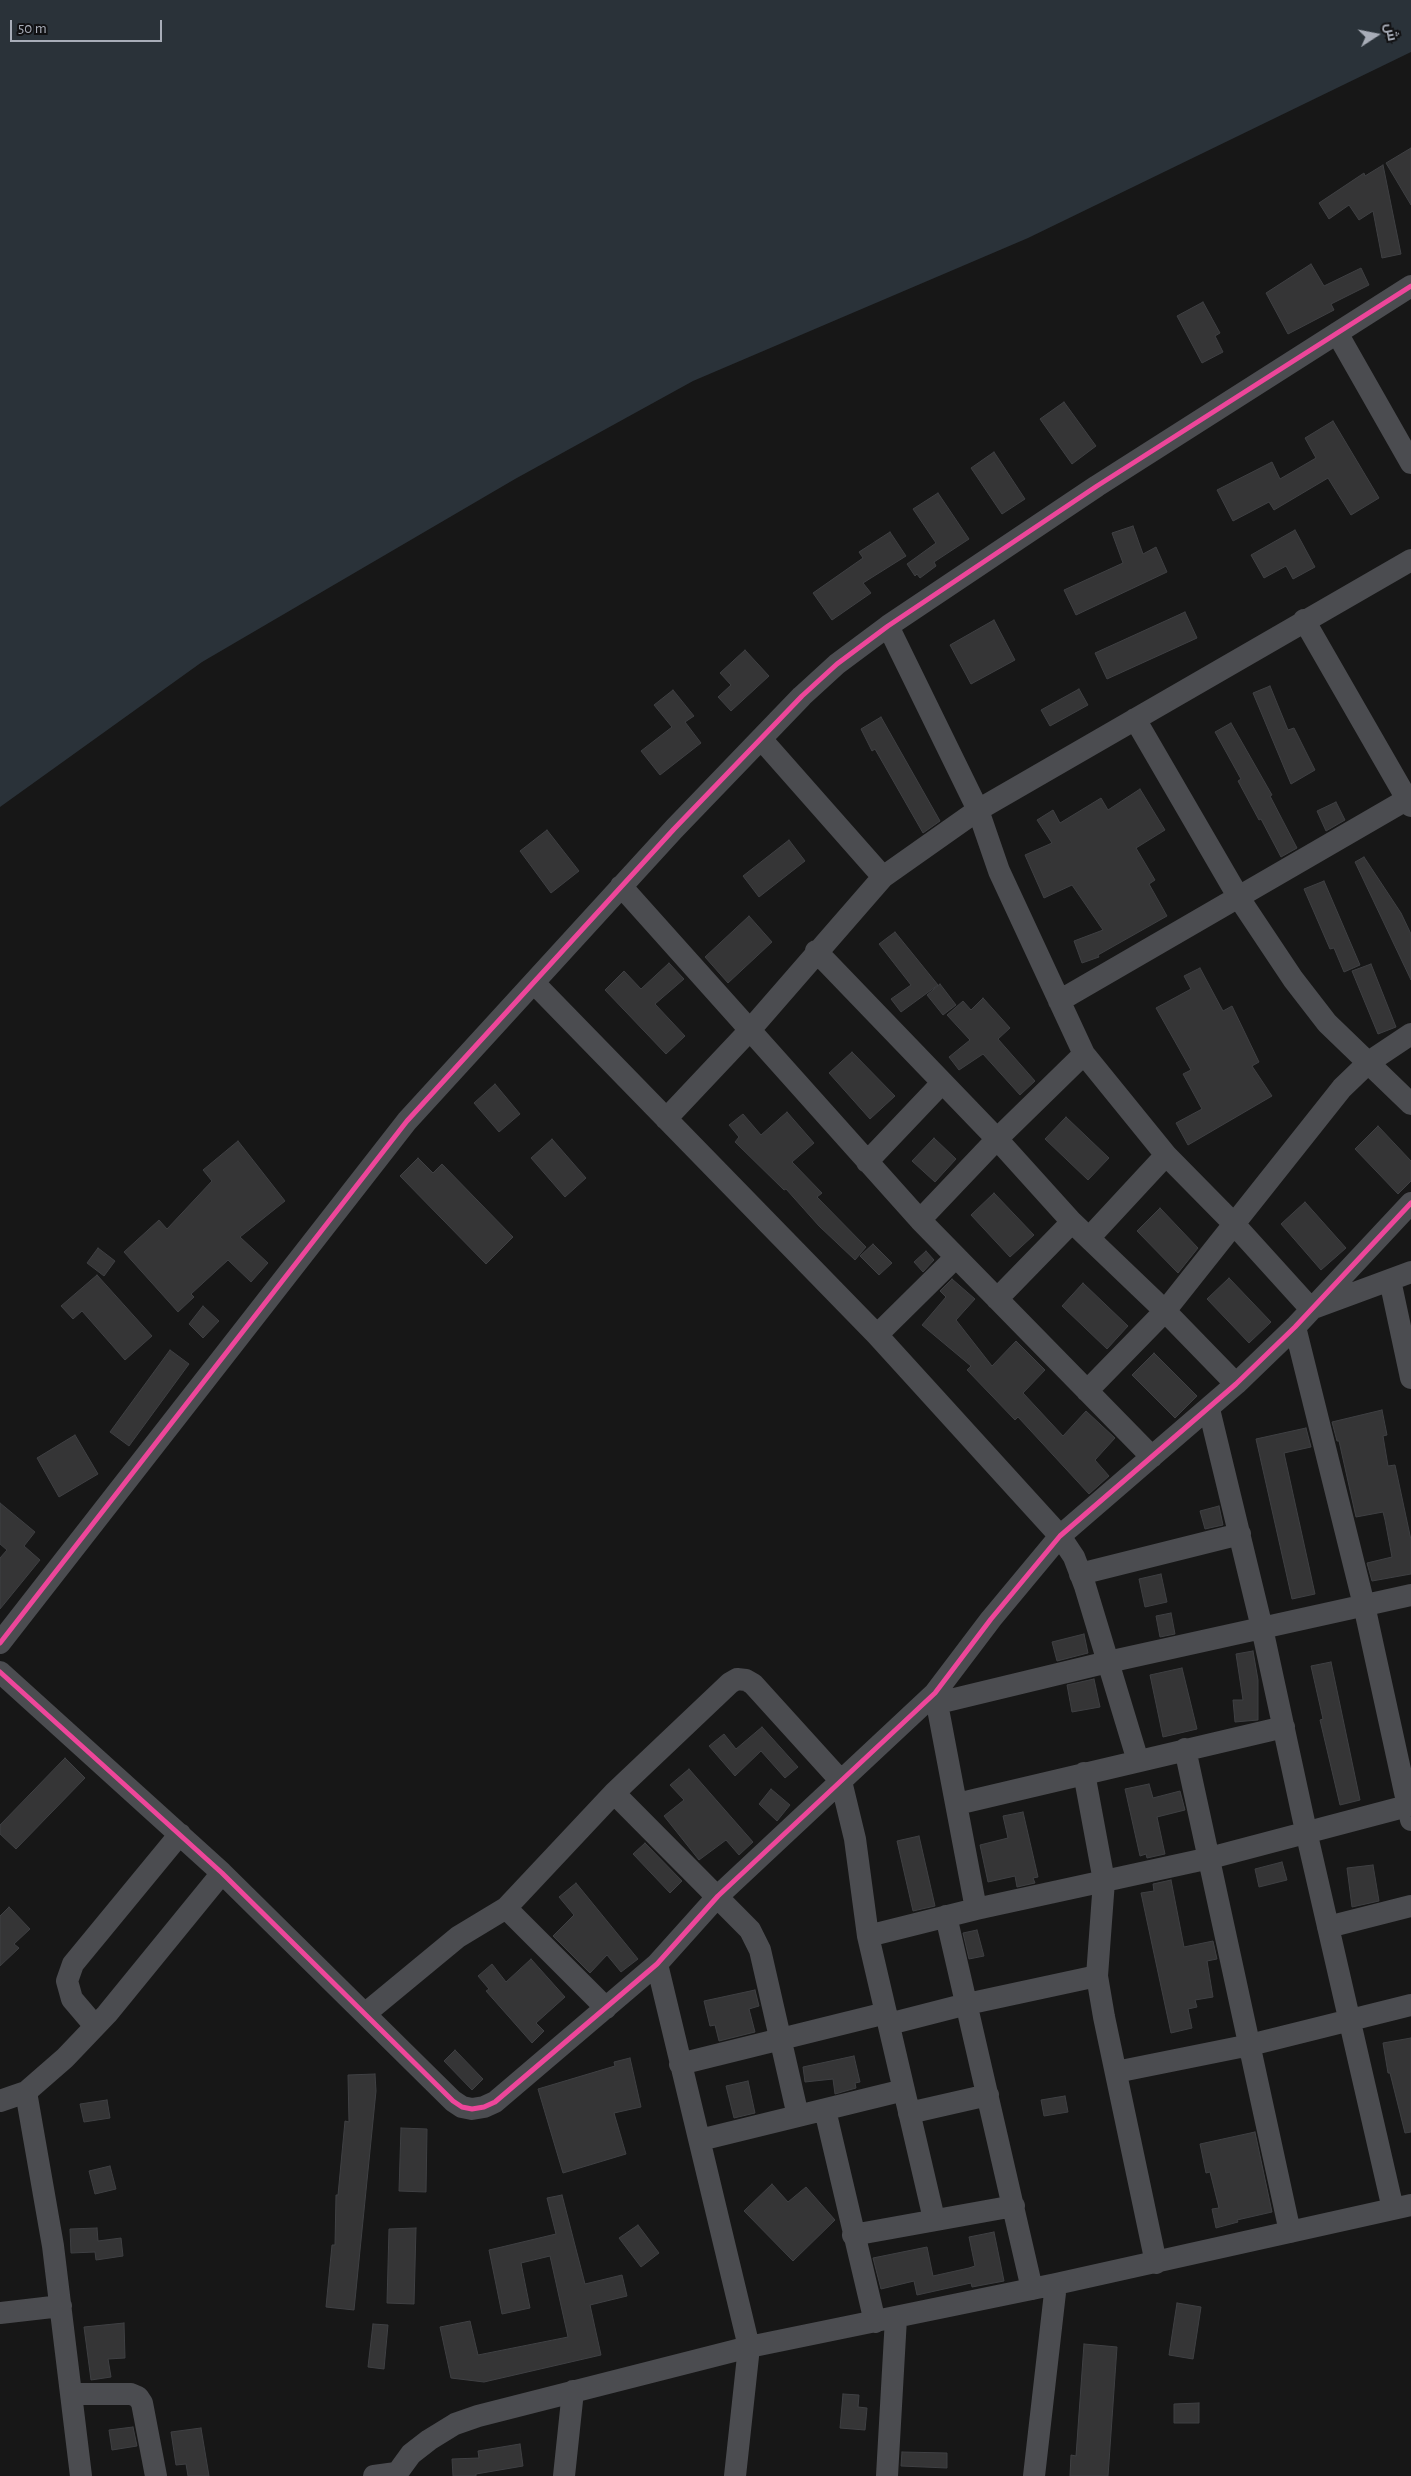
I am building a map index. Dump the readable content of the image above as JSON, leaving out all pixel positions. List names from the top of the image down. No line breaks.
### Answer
{"scale_bar":"50 m","north":"right"}
